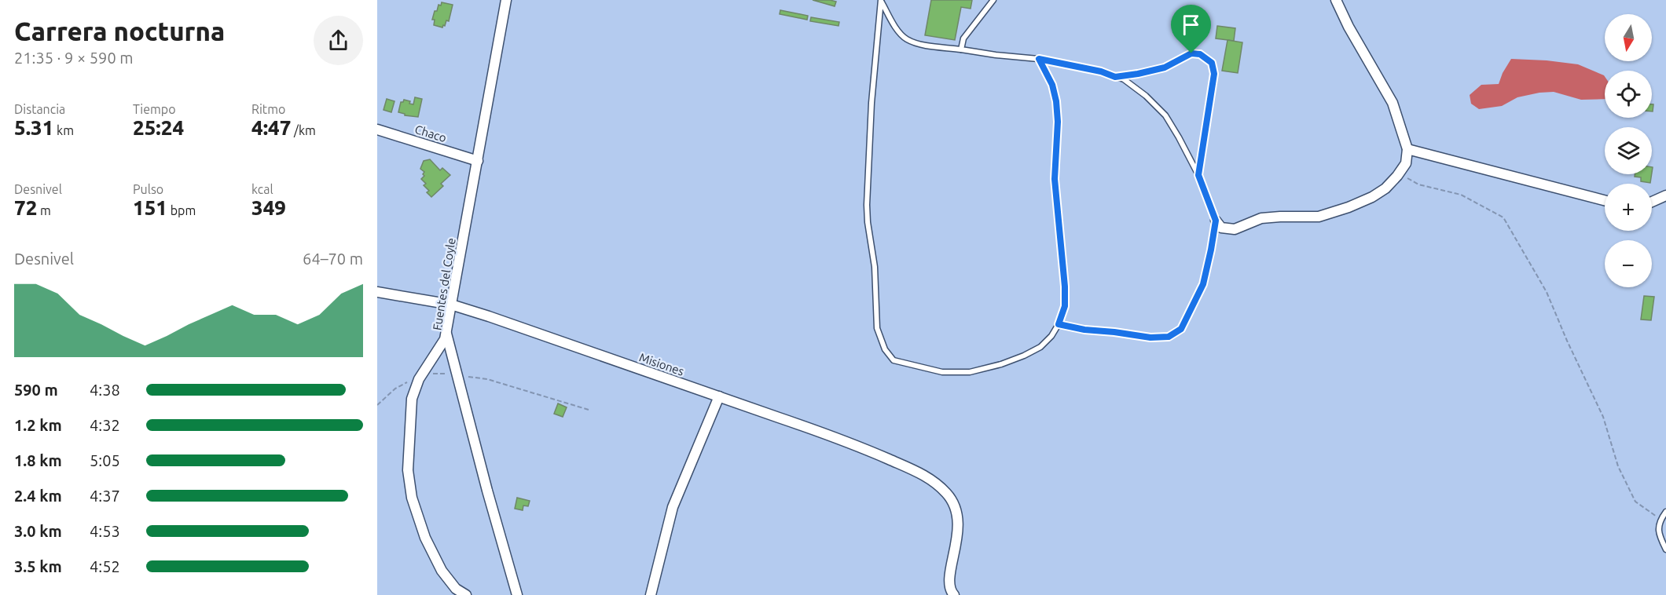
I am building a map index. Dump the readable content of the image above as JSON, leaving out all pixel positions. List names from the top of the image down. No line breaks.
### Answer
{"streets":{"street":["Chaco","Fuentes del Coyle","Misiones"]},"crossings":[["Chaco","Fuentes del Coyle"],["Fuentes del Coyle","Misiones"]],"north":"bottom","page":{"heading":["Carrera nocturna","21:35 · 9 × 590 m"],"map_buttons":["+","−"],"stats":[["Distancia","5.31 km"],["Tiempo","25:24"],["Ritmo","4:47 /km"],["Desnivel","72 m"],["Pulso","151 bpm"],["kcal","349"]],"chart":["Desnivel","64–70 m"],"list":[{"name":"590 m","note":"4:38"},{"name":"1.2 km","note":"4:32"},{"name":"1.8 km","note":"5:05"},{"name":"2.4 km","note":"4:37"},{"name":"3.0 km","note":"4:53"},{"name":"3.5 km","note":"4:52"}]}}
